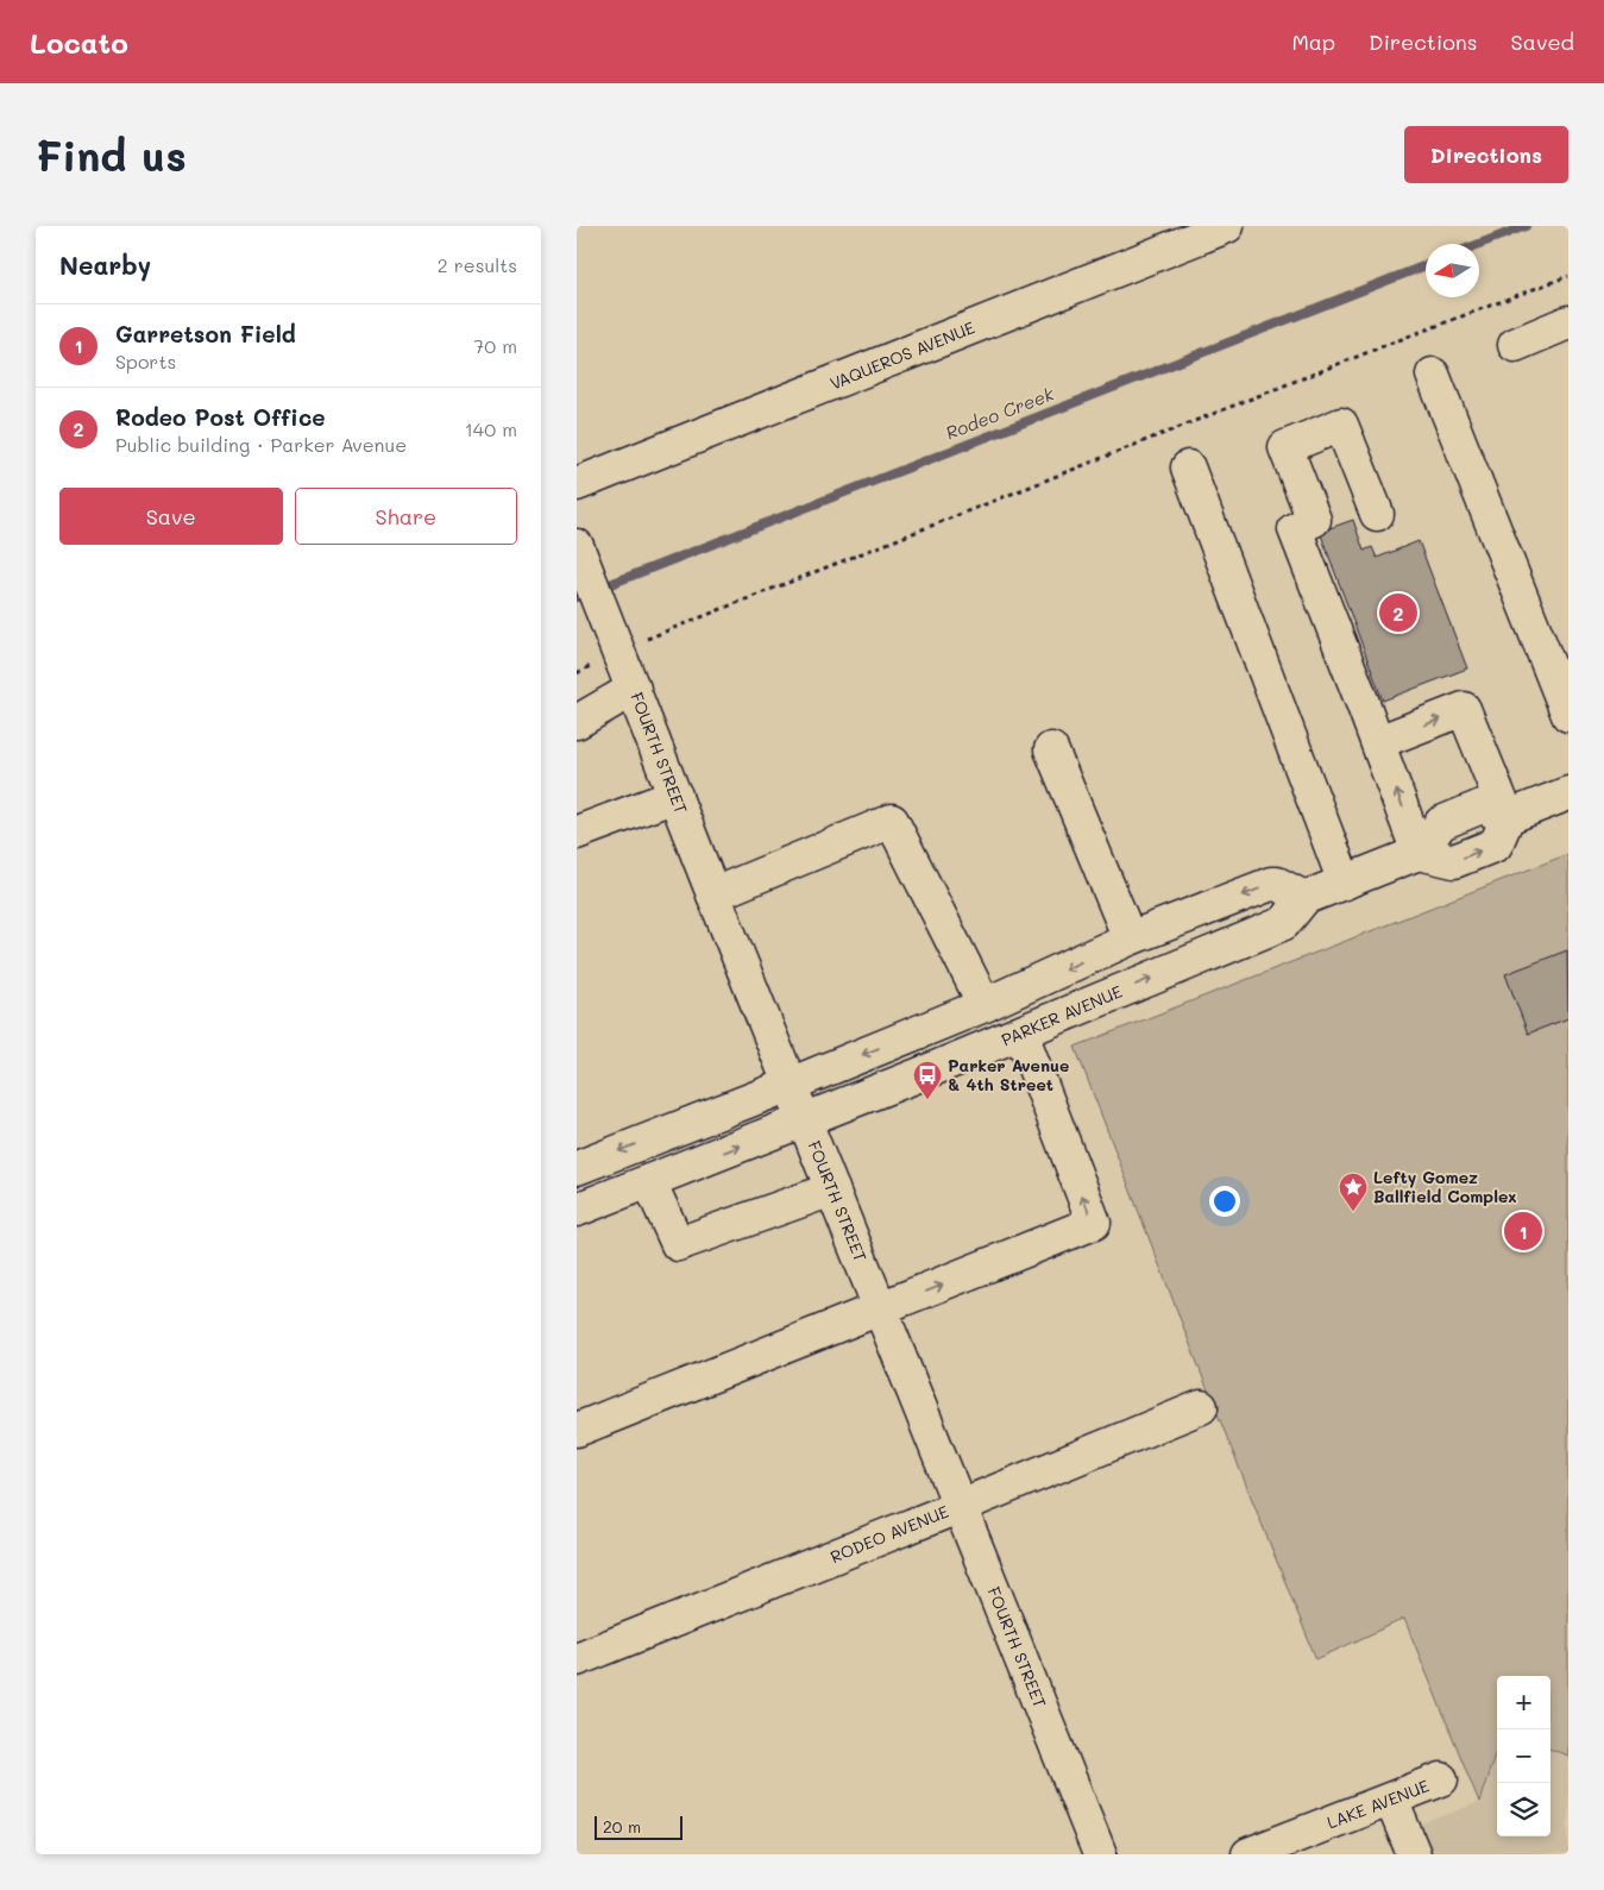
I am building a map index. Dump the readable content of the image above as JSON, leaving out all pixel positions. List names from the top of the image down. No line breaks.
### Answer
{"streets":{"street":["VAQUEROS AVENUE","FOURTH STREET","PARKER AVENUE","RODEO AVENUE","LAKE AVENUE"]},"crossings":[["FOURTH STREET","PARKER AVENUE"],["FOURTH STREET","RODEO AVENUE"]],"water":["Rodeo Creek"],"places":{"bus stop":["Parker Avenue & 4th Street"],"place":["Lefty Gomez Ballfield Complex"]},"scale_bar":"20 m","north":"left","page":{"header":"Locato","nav":["Map","Directions","Saved"],"buttons":["Directions",["Save","Share"]],"title":"Find us","heading":["Nearby","2 results"],"list":[{"mark":"1","name":"Garretson Field","note":"Sports","value":"70 m"},{"mark":"2","name":"Rodeo Post Office","note":"Public building · Parker Avenue","value":"140 m"}],"pins":["2","1"],"map_buttons":["+","−"],"scale":"20 m"}}
